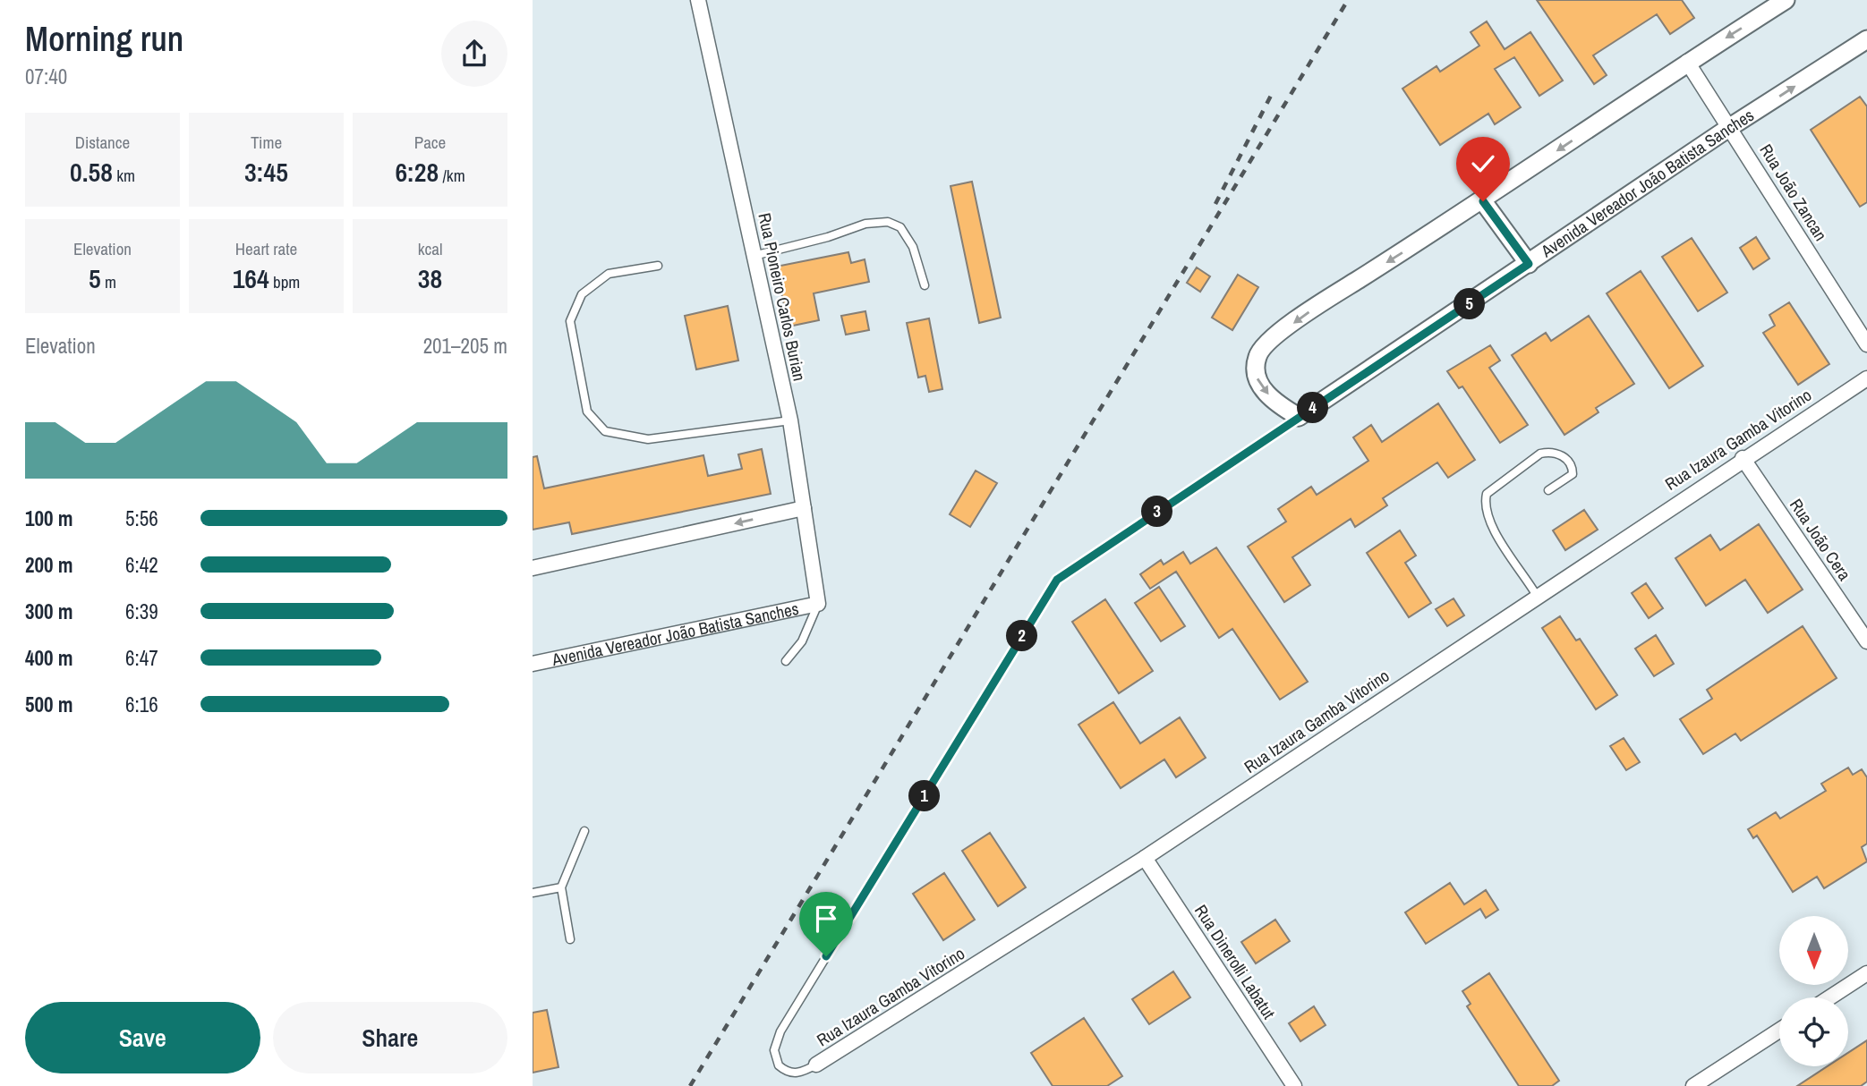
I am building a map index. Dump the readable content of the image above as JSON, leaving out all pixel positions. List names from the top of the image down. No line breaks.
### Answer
{"streets":{"street":["Avenida Vereador João Batista Sanches","Rua João Zancan","Rua Pioneiro Carlos Burian","Rua Izaura Gamba Vitorino","Rua João Cera","Rua Dinerolli Labatut"]},"crossings":[["Avenida Vereador João Batista Sanches","Rua João Zancan"],["Avenida Vereador João Batista Sanches","Rua Pioneiro Carlos Burian"],["Avenida Vereador João Batista Sanches","Rua Izaura Gamba Vitorino"],["Rua Izaura Gamba Vitorino","Rua João Cera"],["Rua Izaura Gamba Vitorino","Rua Dinerolli Labatut"]],"north":"bottom","page":{"heading":["Morning run","07:40"],"stats":[["Distance","0.58 km"],["Time","3:45"],["Pace","6:28 /km"],["Elevation","5 m"],["Heart rate","164 bpm"],["kcal","38"]],"pins":["5","4","3","2","1"],"chart":["Elevation","201–205 m"],"list":[{"name":"100 m","note":"5:56"},{"name":"200 m","note":"6:42"},{"name":"300 m","note":"6:39"},{"name":"400 m","note":"6:47"},{"name":"500 m","note":"6:16"}],"buttons":["Save","Share"]}}
